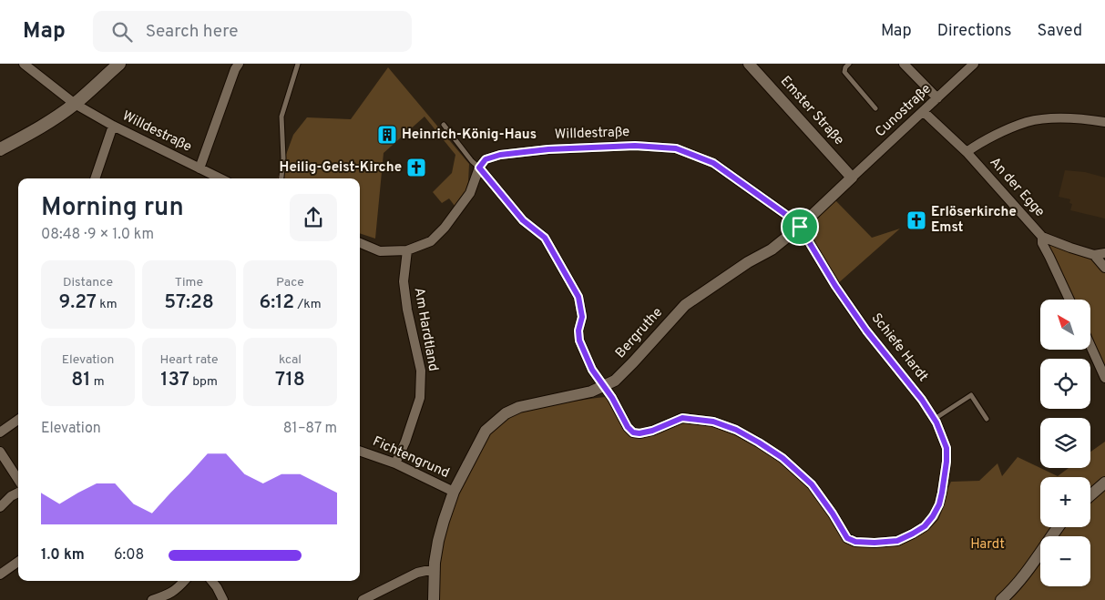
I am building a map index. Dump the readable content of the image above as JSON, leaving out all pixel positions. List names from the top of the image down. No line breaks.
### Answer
{"streets":{"street":["Emster Straße","Cunostraße","Willdestraße","An der Egge","Am Hardtland","Bergruthe","Schiefe Hardt","Fichtengrund"]},"crossings":[["Emster Straße","Cunostraße"],["Emster Straße","Bergruthe"],["Cunostraße","An der Egge"],["Cunostraße","Bergruthe"],["Willdestraße","Bergruthe"],["Willdestraße","Schiefe Hardt"],["Am Hardtland","Fichtengrund"],["Bergruthe","Schiefe Hardt"],["Bergruthe","Fichtengrund"]],"parks":["Hardt"],"places":{"building":["Heinrich-König-Haus"],"church":["Heilig-Geist-Kirche","Erlöserkirche Emst"]},"north":"top left","page":{"header":"Map","search":"Search here","nav":["Map","Directions","Saved"],"heading":["Morning run","08:48 · 9 × 1.0 km"],"stats":[["Distance","9.27 km"],["Time","57:28"],["Pace","6:12 /km"],["Elevation","81 m"],["Heart rate","137 bpm"],["kcal","718"]],"map_buttons":["+","−"],"chart":["Elevation","81–87 m"],"list":[{"name":"1.0 km","note":"6:08"}]}}
